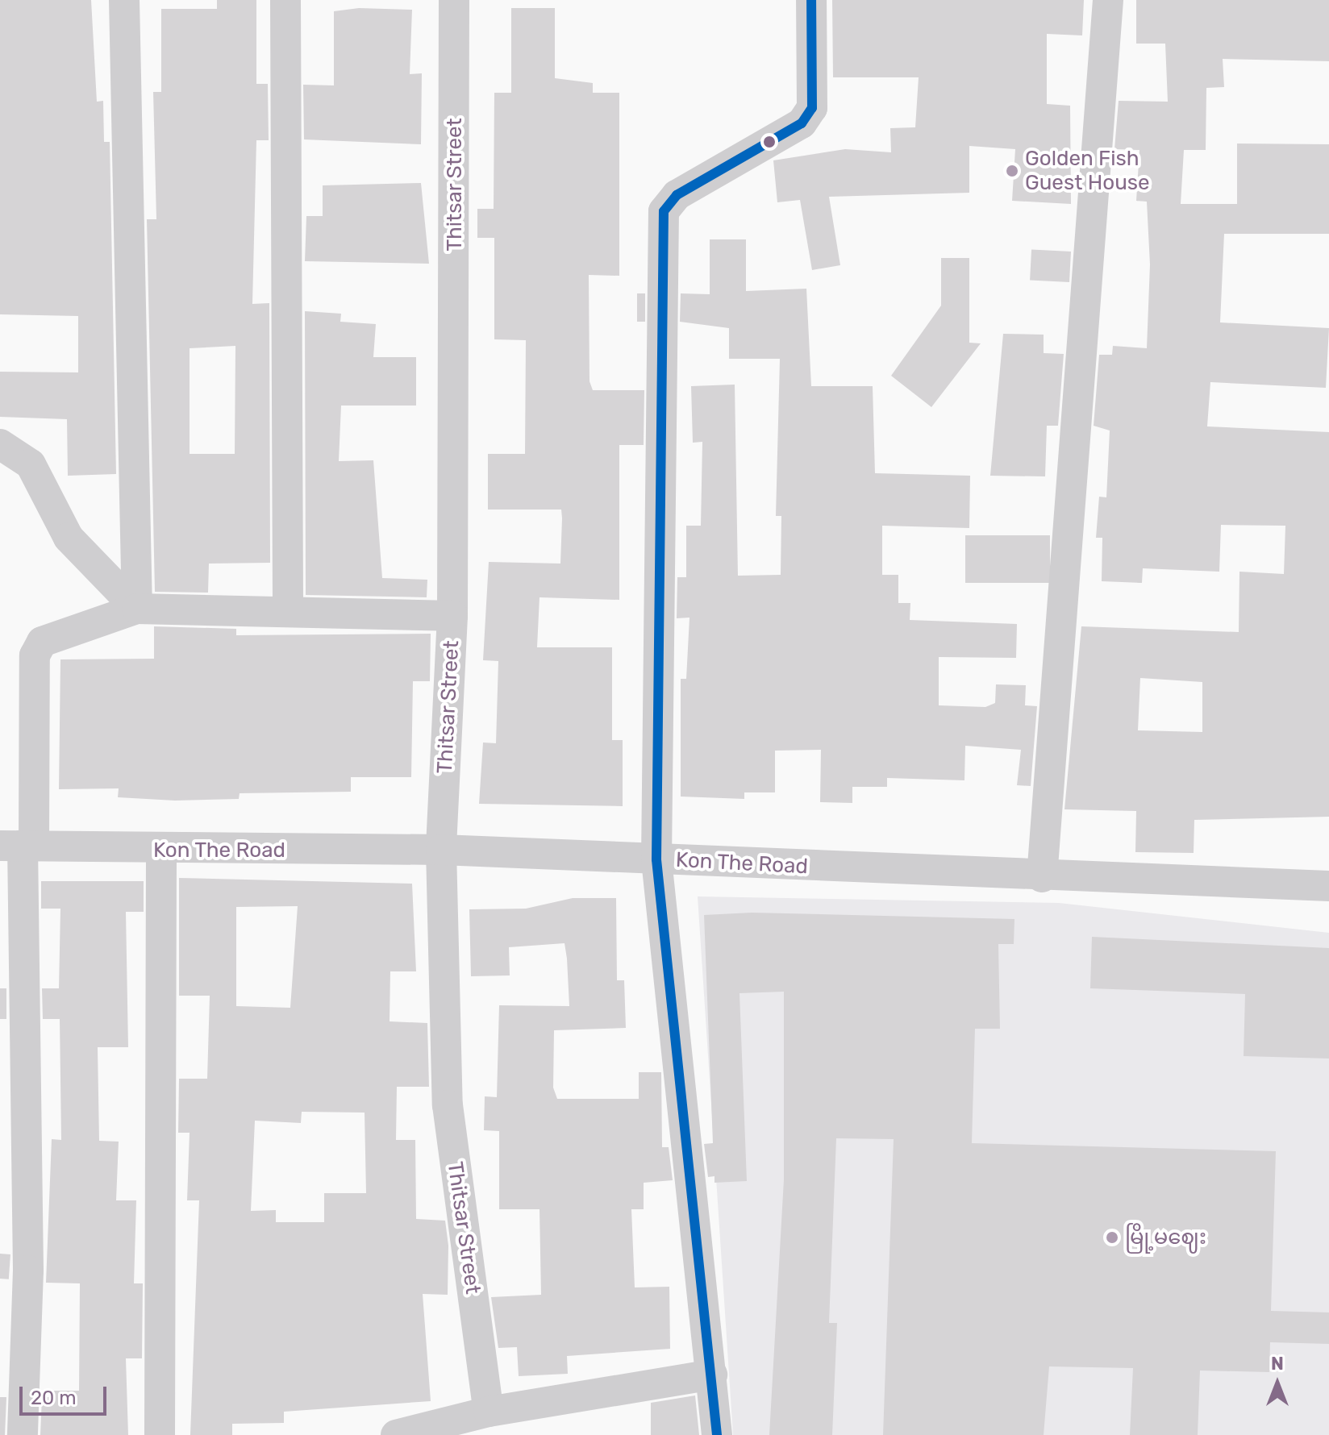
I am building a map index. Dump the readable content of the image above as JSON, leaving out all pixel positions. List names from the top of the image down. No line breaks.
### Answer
{"streets":{"street":["Thitsar Street","Kon The Road"]},"crossings":[["Thitsar Street","Kon The Road"]],"places":["Golden Fish Guest House","မြို့မဈေး"],"scale_bar":"20 m","north":"top"}
